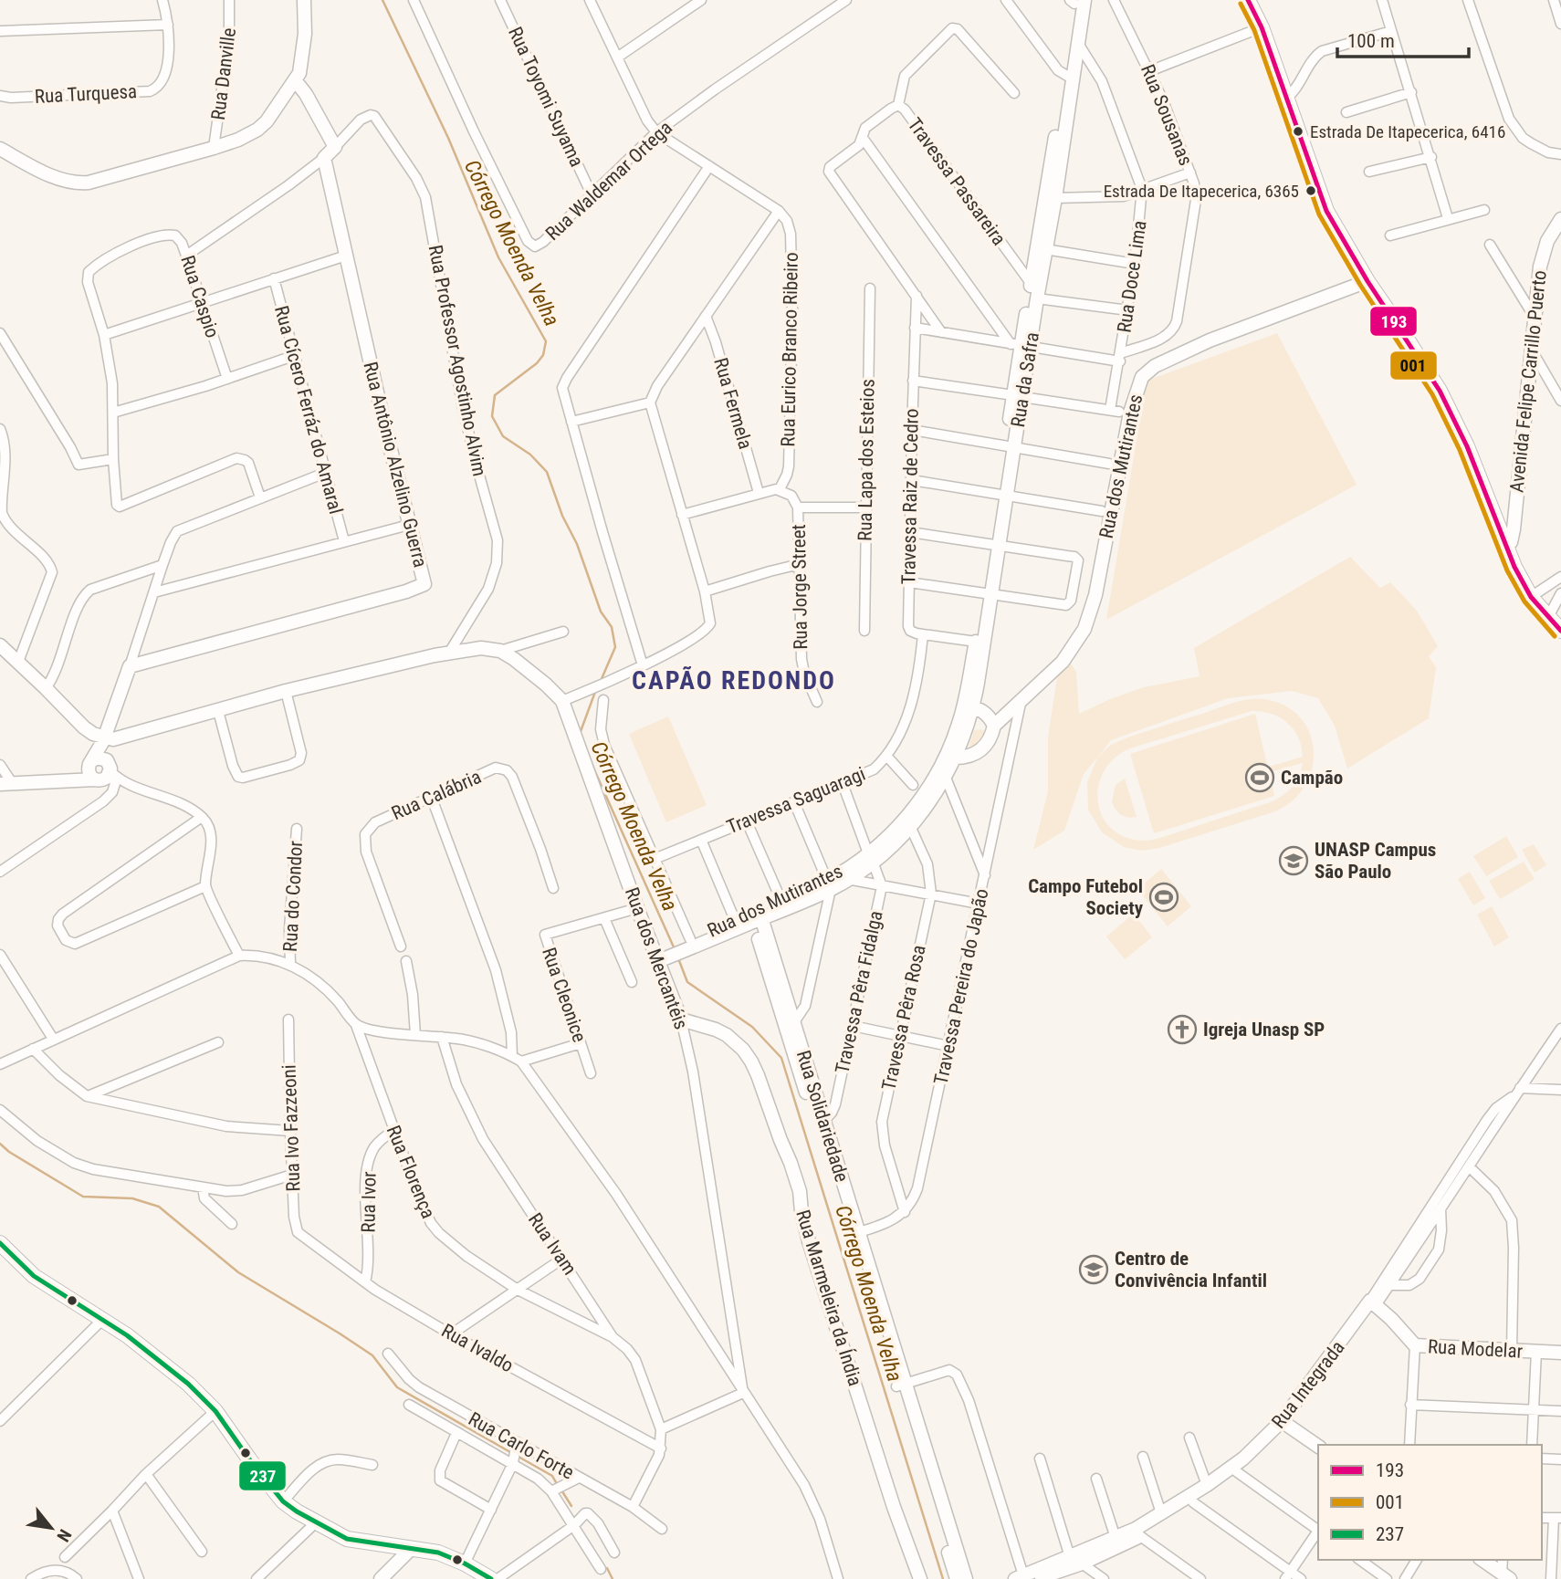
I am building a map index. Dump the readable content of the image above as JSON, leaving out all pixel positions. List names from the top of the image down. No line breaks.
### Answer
{"streets":{"street":["Rua Danville","Rua Turquesa","Rua Toyomi Suyama","Rua Sousanas","Rua Waldemar Ortega","Travessa Passareira","Rua Doce Lima","Rua Caspio","Rua Eurico Branco Ribeiro","Rua Professor Agostinho Alvim","Rua da Safra","Avenida Felipe Carrillo Puerto","Rua Fermela","Rua Cícero Ferráz do Amaral","Rua Lapa dos Esteios","Rua Antônio Alzelino Guerra","Rua dos Mutirantes","Travessa Raiz de Cedro","Rua Jorge Street","Rua Calábria","Travessa Saguaragi","Rua do Condor","Rua dos Mercantéis","Travessa Pereira do Japão","Travessa Pêra Fidalga","Rua Cleonice","Travessa Pêra Rosa","Rua Solidariedade","Rua Ivo Fazzeoni","Rua Florença","Rua Ivor","Rua Ivam","Rua Marmeleira da Índia","Rua Ivaldo","Rua Modelar","Rua Integrada","Rua Carlo Forte"]},"crossings":[["Rua Toyomi Suyama","Rua Waldemar Ortega"],["Rua Sousanas","Rua Doce Lima"],["Travessa Passareira","Rua da Safra"],["Travessa Passareira","Travessa Raiz de Cedro"],["Rua Doce Lima","Rua da Safra"],["Rua Doce Lima","Travessa Raiz de Cedro"],["Rua Caspio","Rua Professor Agostinho Alvim"],["Rua Professor Agostinho Alvim","Rua Antônio Alzelino Guerra"],["Rua da Safra","Rua dos Mutirantes"],["Rua dos Mutirantes","Rua dos Mercantéis"],["Rua dos Mutirantes","Travessa Pereira do Japão"],["Rua dos Mutirantes","Travessa Pêra Fidalga"],["Rua dos Mutirantes","Travessa Pêra Rosa"],["Rua dos Mutirantes","Rua Solidariedade"],["Travessa Raiz de Cedro","Travessa Saguaragi"],["Travessa Saguaragi","Travessa Pêra Fidalga"],["Rua dos Mercantéis","Rua Cleonice"],["Rua dos Mercantéis","Rua Marmeleira da Índia"],["Travessa Pereira do Japão","Travessa Pêra Rosa"],["Travessa Pêra Fidalga","Rua Solidariedade"],["Rua Ivo Fazzeoni","Rua Ivaldo"],["Rua Florença","Rua Ivor"],["Rua Florença","Rua Ivam"],["Rua Ivor","Rua Ivaldo"],["Rua Ivam","Rua Ivaldo"],["Rua Modelar","Rua Integrada"]],"districts":["CAPÃO REDONDO"],"water":["Córrego Moenda Velha"],"places":{"other":["Estrada De Itapecerica, 6416","Estrada De Itapecerica, 6365"],"sports":["Campão","Campo Futebol Society"],"school or university":["UNASP Campus São Paulo","Centro de Convivência Infantil"],"church":["Igreja Unasp SP"]},"lines":["transit line 193","transit line 001","transit line 237"],"legend":["193","001","237"],"scale_bar":"100 m","north":"bottom right"}
